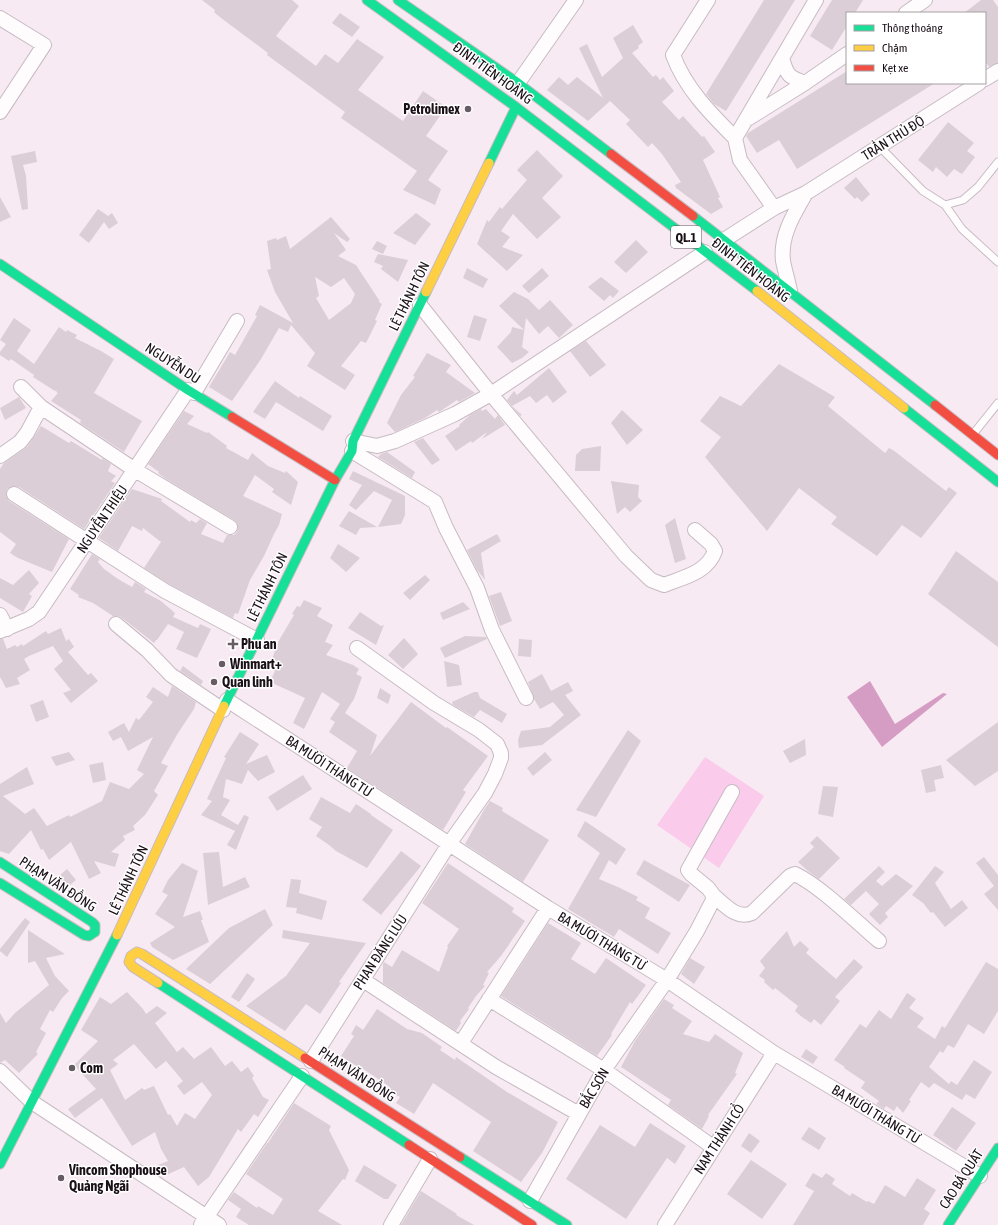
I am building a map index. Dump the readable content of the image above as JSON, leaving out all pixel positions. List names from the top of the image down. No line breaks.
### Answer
{"streets":{"main road":["ĐINH TIÊN HOÀNG","QL.1","LÊ THÁNH TÔN","NGUYỄN DU","PHẠM VĂN ĐỒNG","CAO BÁ QUÁT"],"street":["TRẦN THỦ ĐỘ","NGUYỄN THIỆU","BA MƯƠI THÁNG TƯ","PHAN ĐĂNG LƯU","BẮC SƠN","NAM THÀNH CỔ"]},"crossings":[["ĐINH TIÊN HOÀNG","TRẦN THỦ ĐỘ"],["ĐINH TIÊN HOÀNG","LÊ THÁNH TÔN"],["LÊ THÁNH TÔN","NGUYỄN DU"],["LÊ THÁNH TÔN","BA MƯƠI THÁNG TƯ"],["LÊ THÁNH TÔN","PHẠM VĂN ĐỒNG"],["NGUYỄN DU","NGUYỄN THIỆU"],["BA MƯƠI THÁNG TƯ","PHAN ĐĂNG LƯU"],["BA MƯƠI THÁNG TƯ","BẮC SƠN"],["BA MƯƠI THÁNG TƯ","NAM THÀNH CỔ"],["BA MƯƠI THÁNG TƯ","CAO BÁ QUÁT"],["PHẠM VĂN ĐỒNG","PHAN ĐĂNG LƯU"],["PHẠM VĂN ĐỒNG","BẮC SƠN"]],"places":{"other":["Petrolimex","Winmart+","Quan linh","Com","Vincom Shophouse Quảng Ngãi"],"health":["Phu an"]},"legend":["Thông thoáng","Chậm","Kẹt xe"]}
